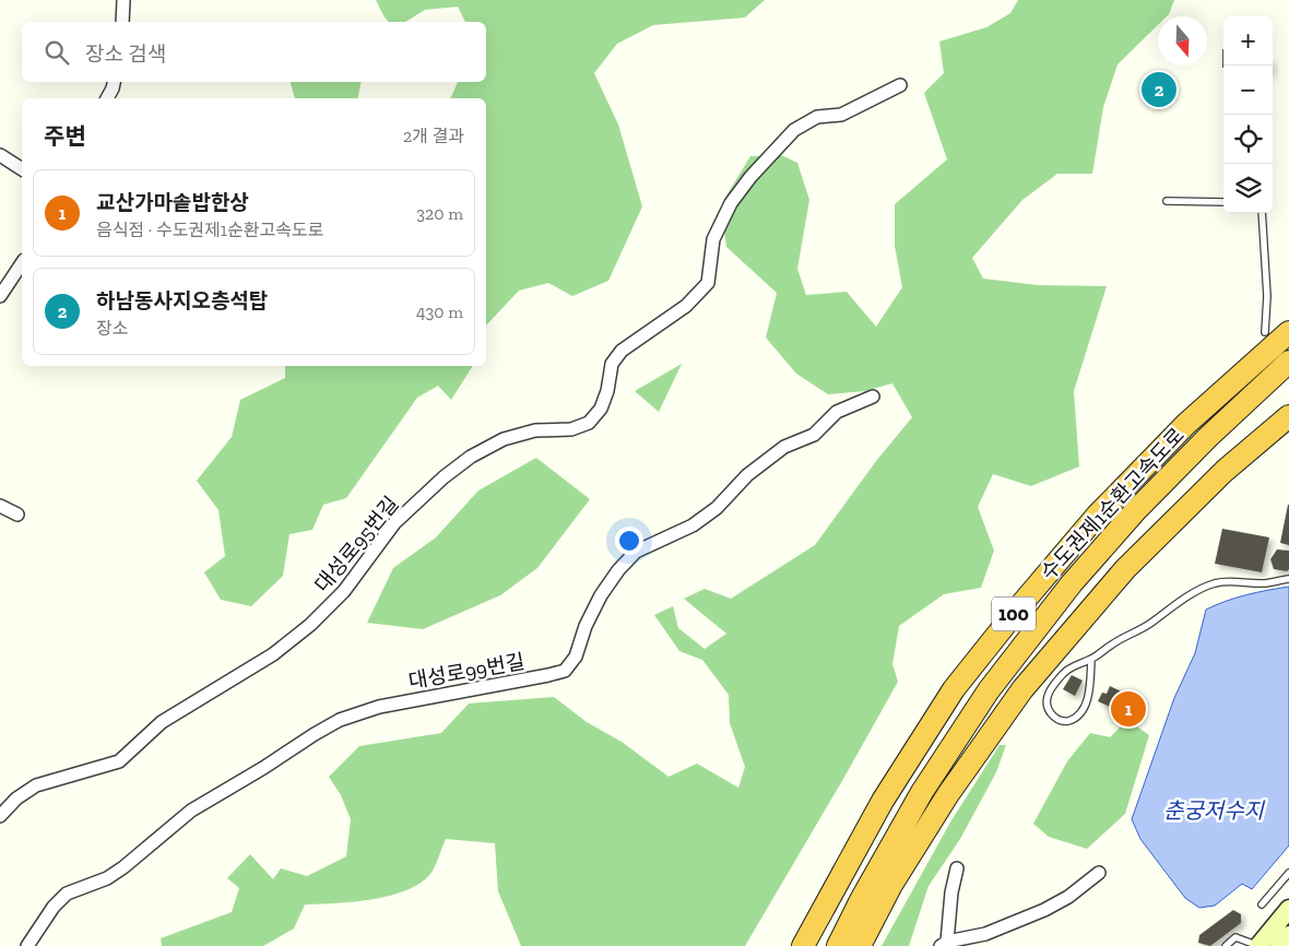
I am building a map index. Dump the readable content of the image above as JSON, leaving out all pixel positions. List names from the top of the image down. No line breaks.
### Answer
{"streets":{"highway":["수도권제1순환고속도로","100"],"street":["대성로95번길","대성로99번길"]},"water":["춘궁저수지"],"north":"bottom","page":{"map_buttons":["+","−"],"search":"장소 검색","pins":["2","1"],"heading":["주변","2개 결과"],"list":[{"mark":"1","name":"교산가마솥밥한상","note":"음식점 · 수도권제1순환고속도로","value":"320 m"},{"mark":"2","name":"하남동사지오층석탑","note":"장소","value":"430 m"}]}}
